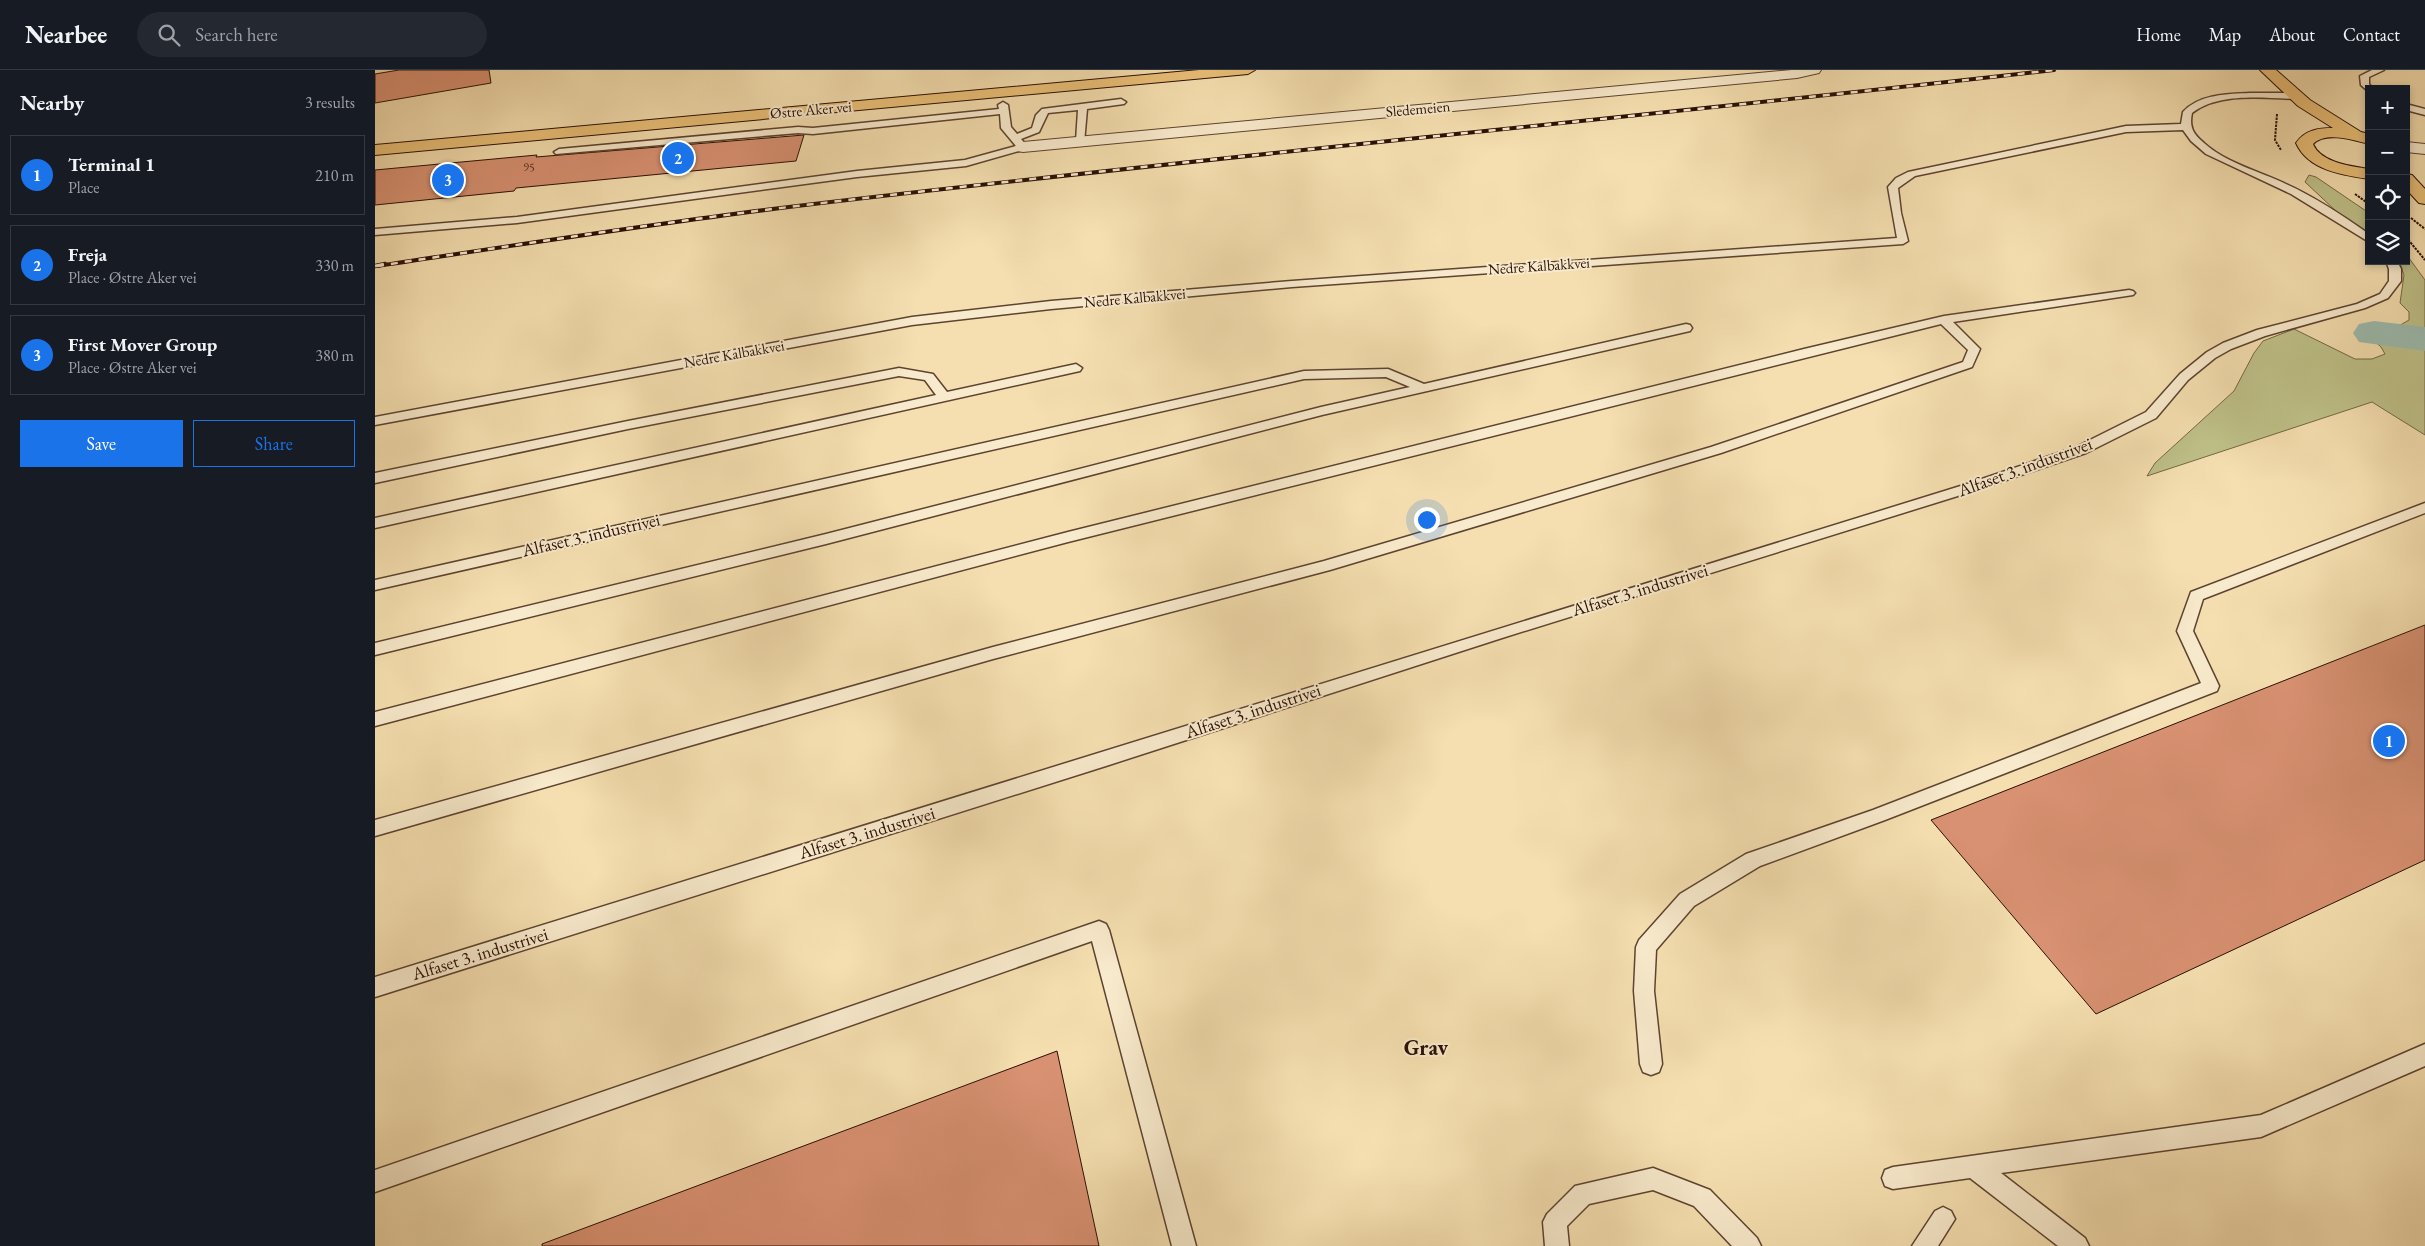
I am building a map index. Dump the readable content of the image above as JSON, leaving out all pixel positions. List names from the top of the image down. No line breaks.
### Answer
{"streets":{"highway":["Østre Aker vei"],"street":["Sledemeien"],"lane":["Nedre Kalbakkvei","Alfaset 3. industrivei"]},"districts":["Grav"],"house_numbers":["95"],"page":{"header":"Nearbee","search":"Search here","nav":["Home","Map","About","Contact"],"heading":["Nearby","3 results"],"map_buttons":["+","−"],"list":[{"mark":"1","name":"Terminal 1","note":"Place","value":"210 m"},{"mark":"2","name":"Freja","note":"Place · Østre Aker vei","value":"330 m"},{"mark":"3","name":"First Mover Group","note":"Place · Østre Aker vei","value":"380 m"}],"pins":["2","3","1"],"buttons":["Save","Share"]}}
